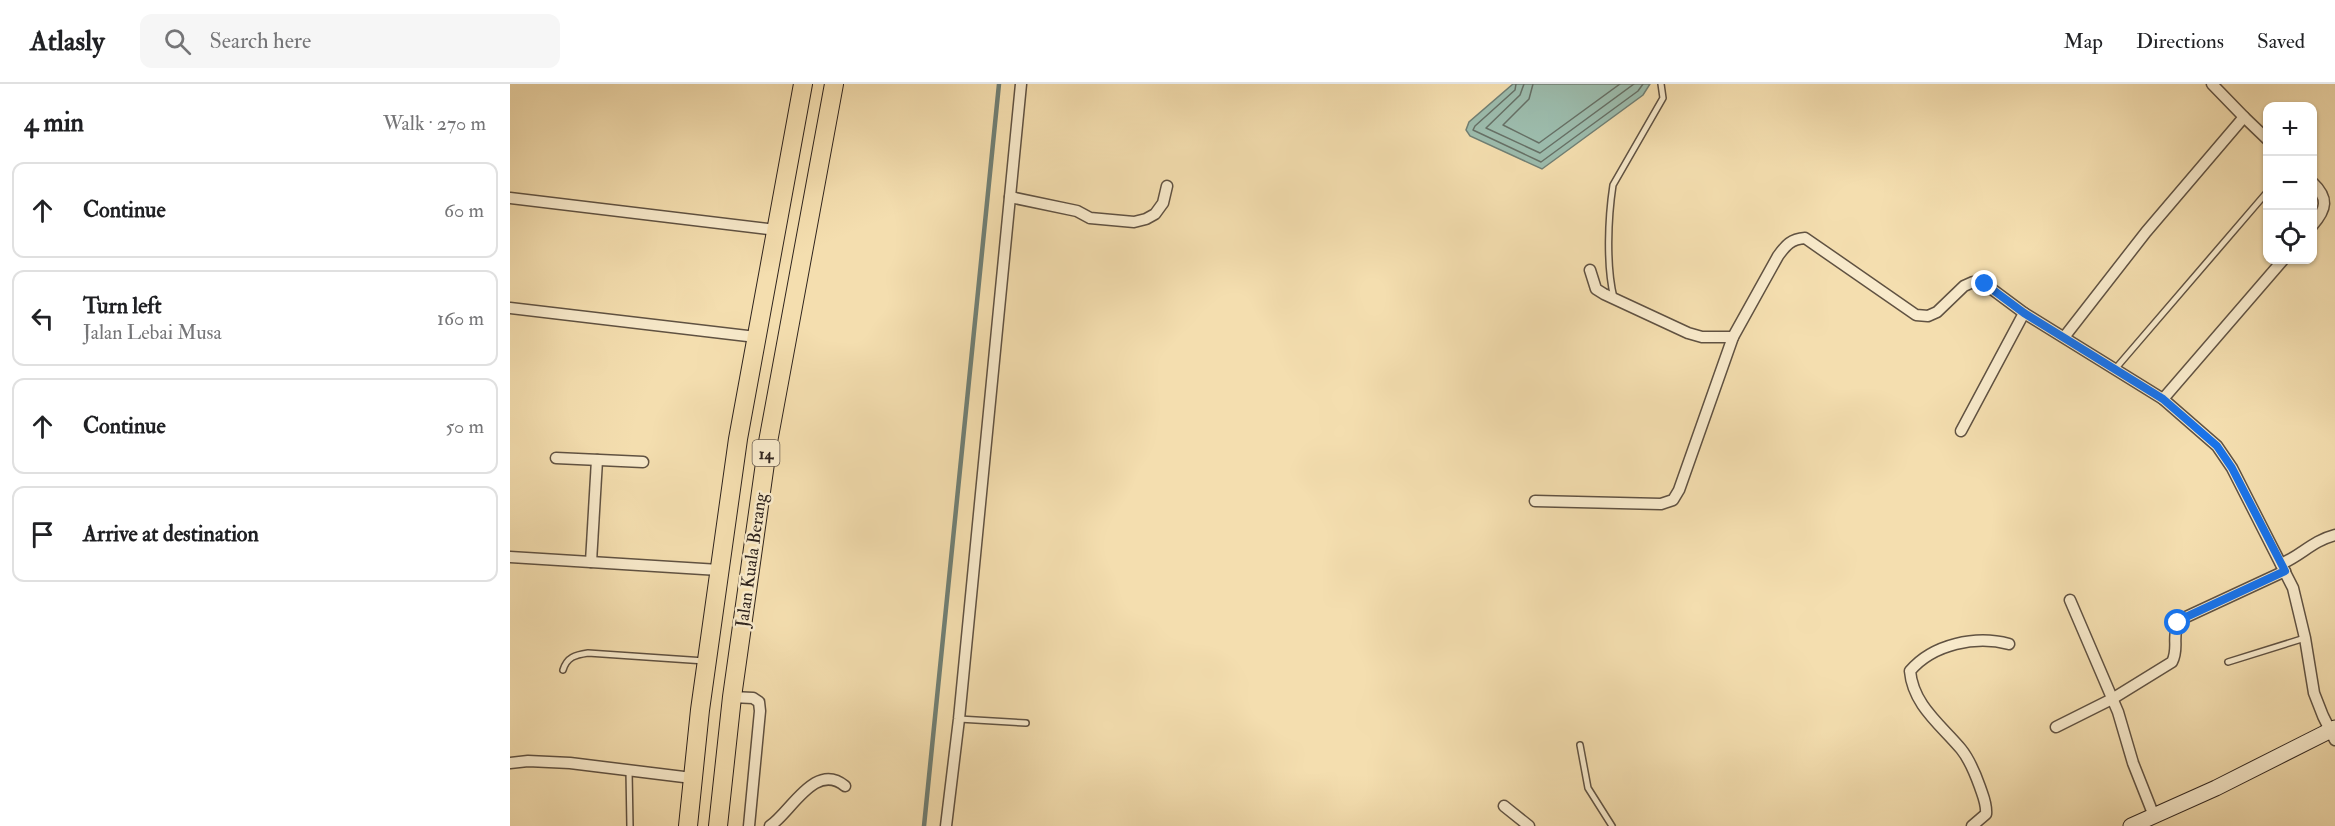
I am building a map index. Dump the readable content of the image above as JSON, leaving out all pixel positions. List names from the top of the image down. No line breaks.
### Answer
{"streets":{"highway":["14","Jalan Kuala Berang"]},"page":{"header":"Atlasly","search":"Search here","nav":["Map","Directions","Saved"],"heading":["4 min","Walk · 270 m"],"map_buttons":["+","−"],"list":[["Continue","60 m"],["Turn left","Jalan Lebai Musa","160 m"],["Continue","50 m"],"Arrive at destination"]}}
